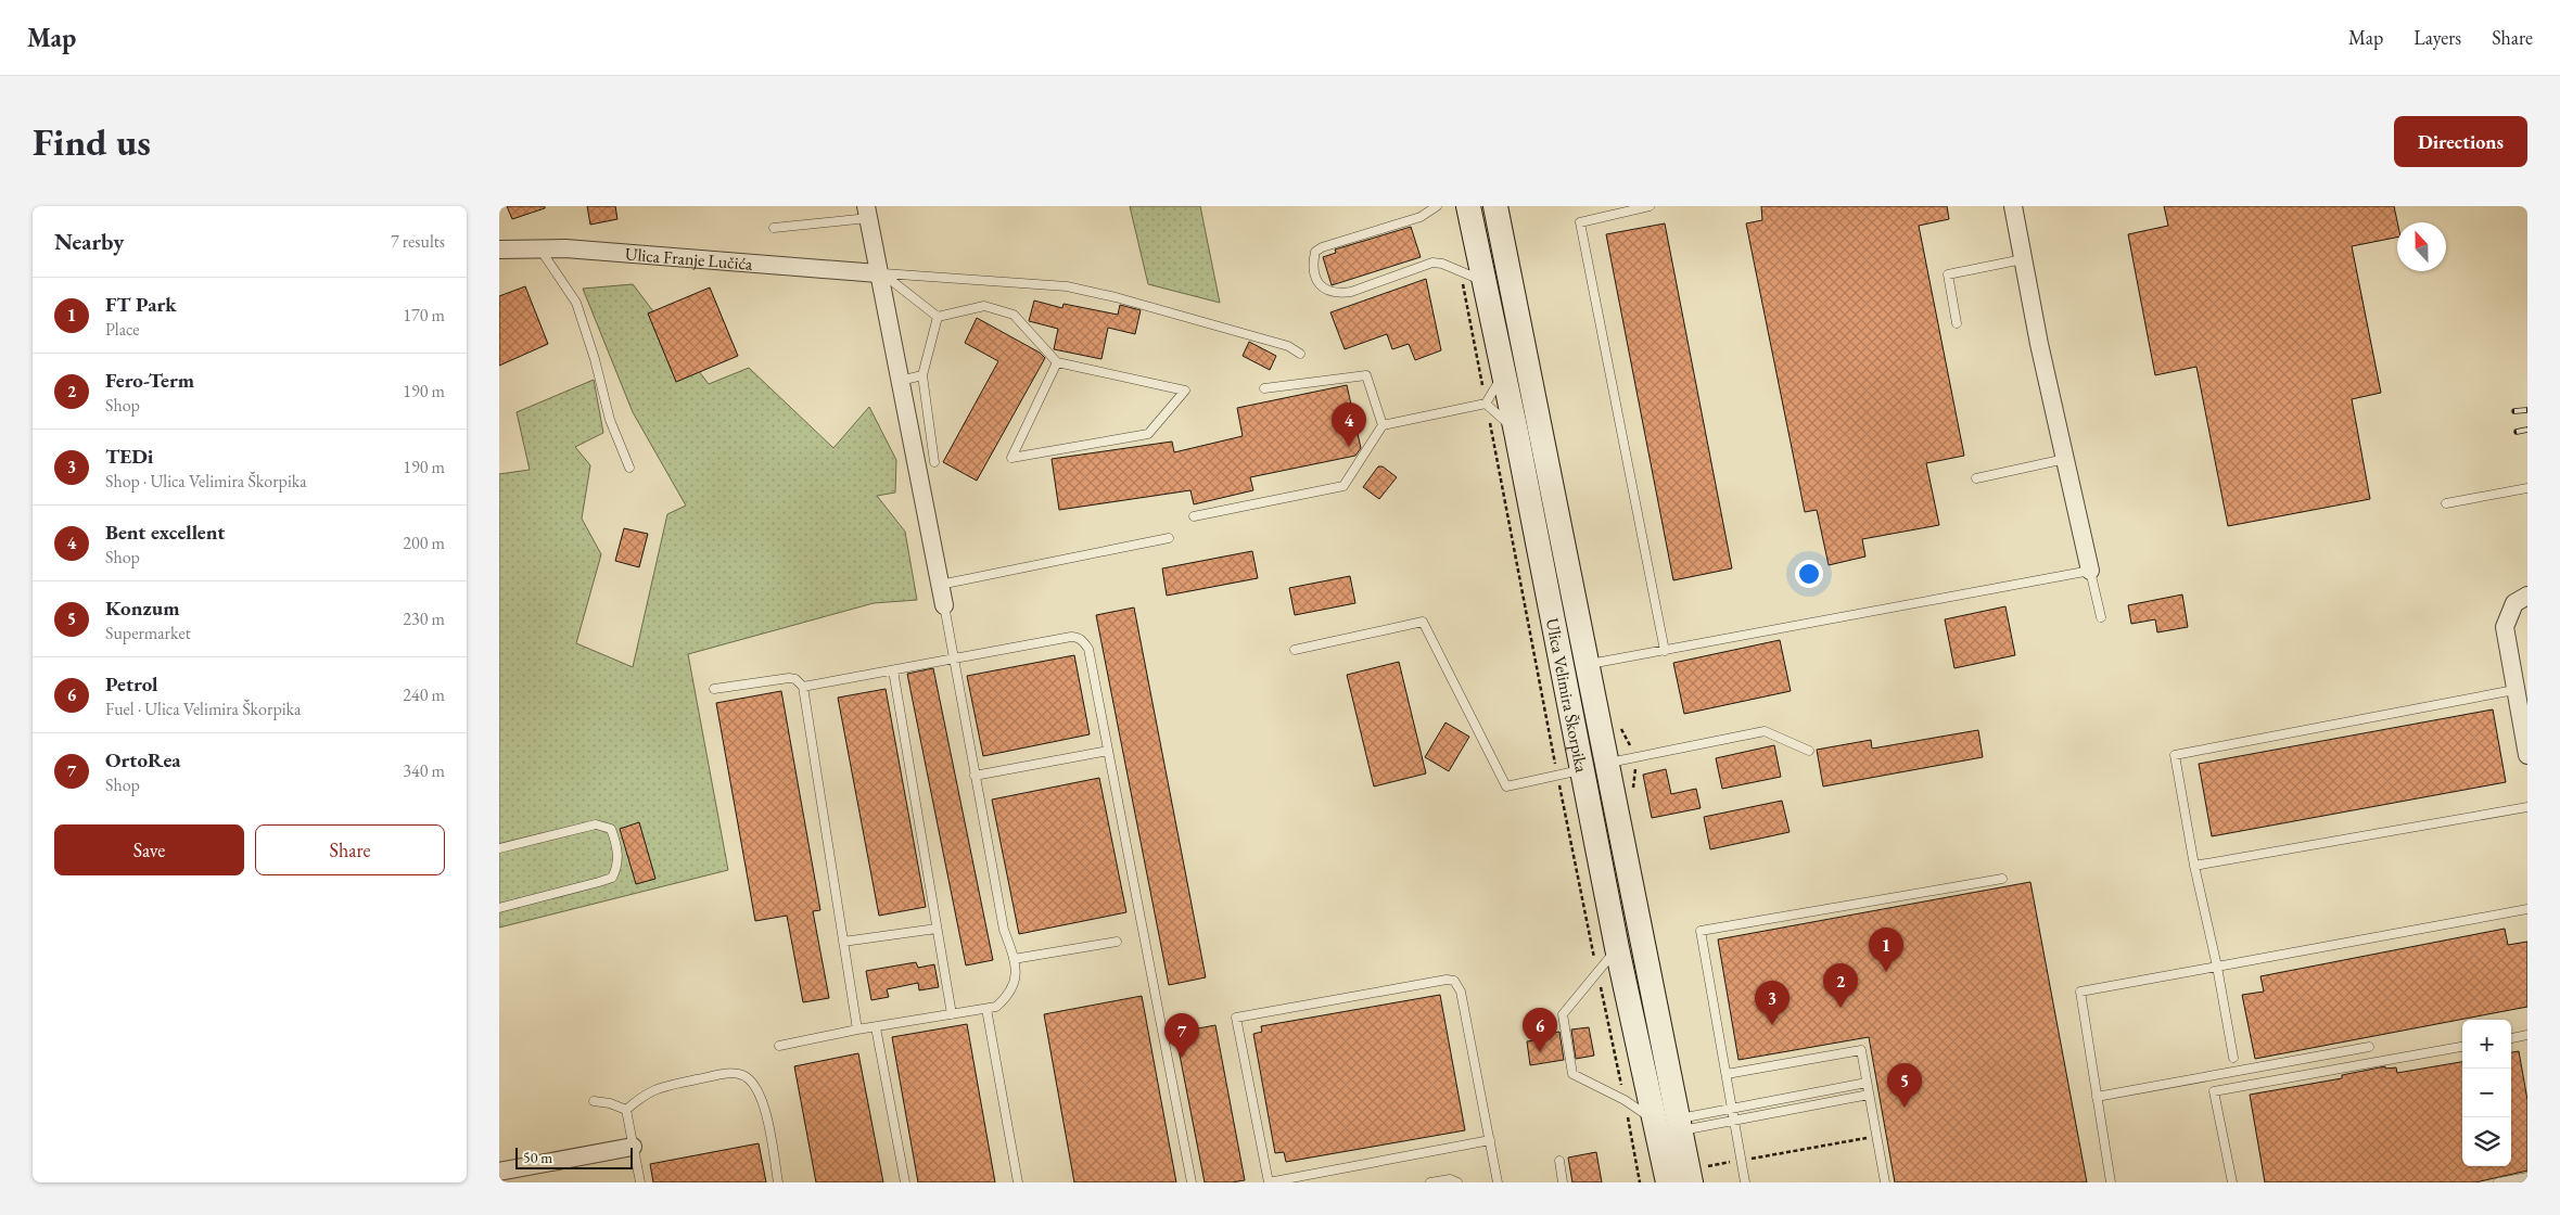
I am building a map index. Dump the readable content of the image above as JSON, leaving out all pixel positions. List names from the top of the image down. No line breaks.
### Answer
{"streets":{"main road":["Ulica Velimira Škorpika"],"street":["Ulica Franje Lučića"]},"scale_bar":"50 m","north":"top","page":{"header":"Map","nav":["Map","Layers","Share"],"buttons":["Directions",["Save","Share"]],"title":"Find us","heading":["Nearby","7 results"],"list":[{"mark":"1","name":"FT Park","note":"Place","value":"170 m"},{"mark":"2","name":"Fero-Term","note":"Shop","value":"190 m"},{"mark":"3","name":"TEDi","note":"Shop · Ulica Velimira Škorpika","value":"190 m"},{"mark":"4","name":"Bent excellent","note":"Shop","value":"200 m"},{"mark":"5","name":"Konzum","note":"Supermarket","value":"230 m"},{"mark":"6","name":"Petrol","note":"Fuel · Ulica Velimira Škorpika","value":"240 m"},{"mark":"7","name":"OrtoRea","note":"Shop","value":"340 m"}],"pins":["4","1","2","3","6","7","5"],"map_buttons":["+","−"],"scale":"50 m"}}
